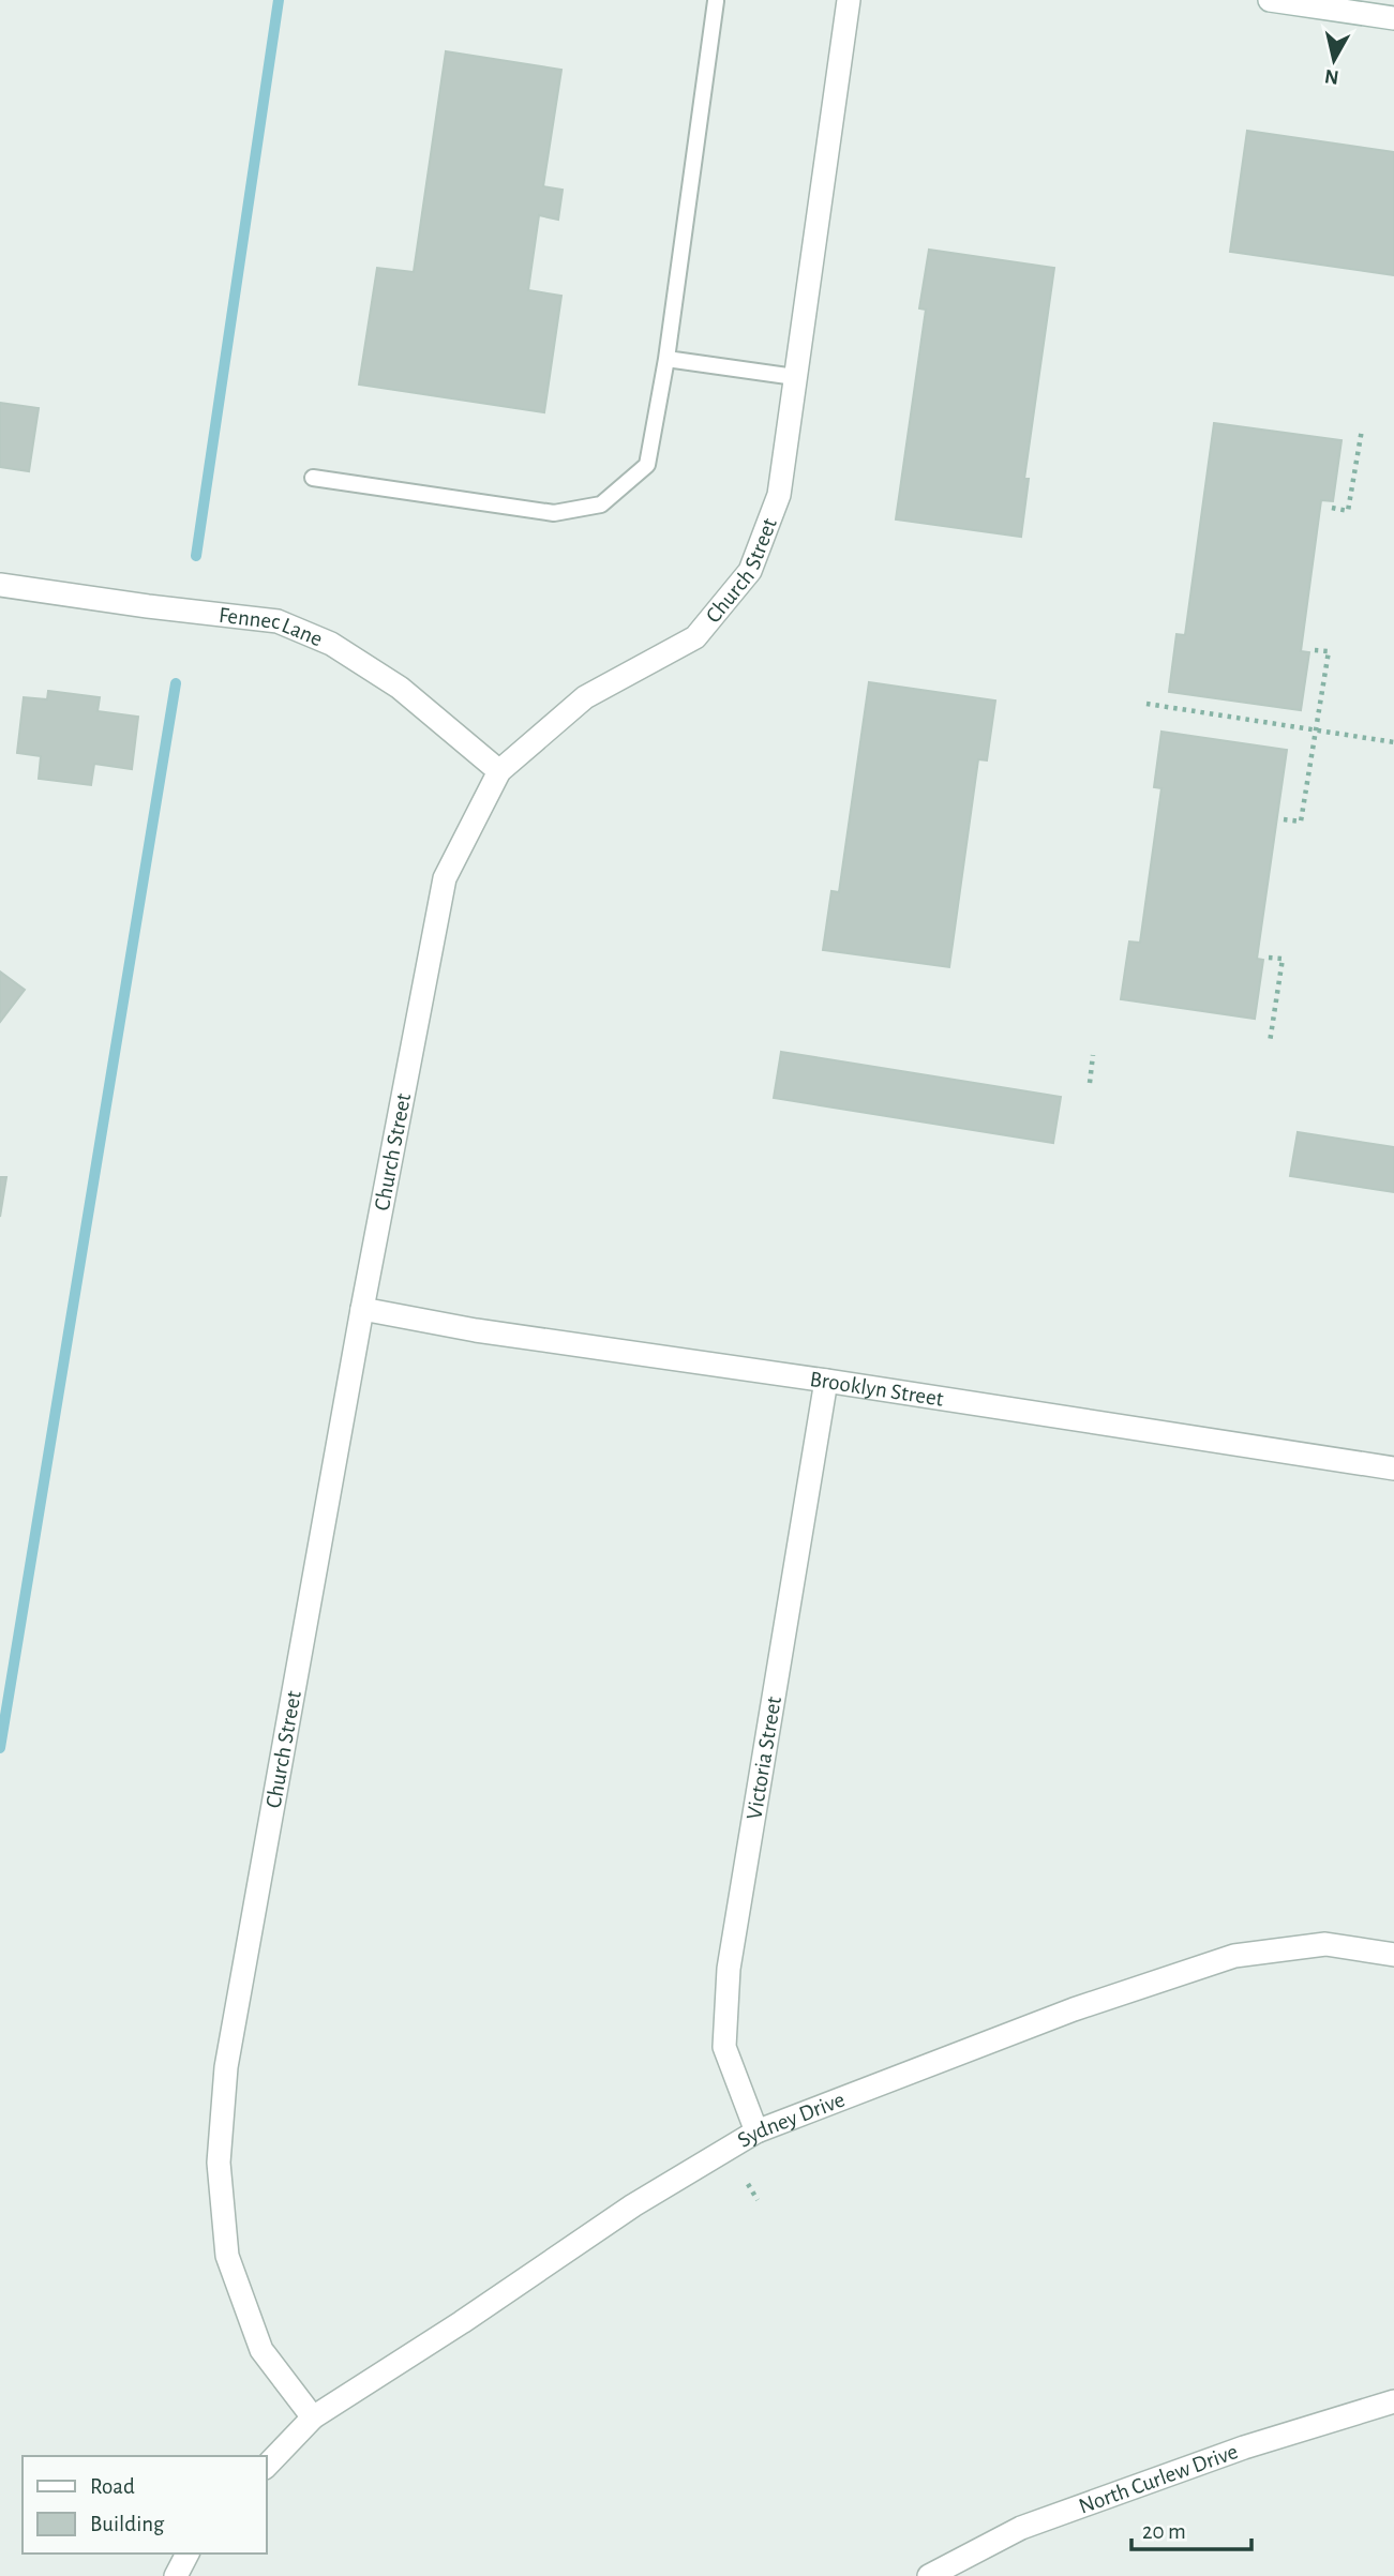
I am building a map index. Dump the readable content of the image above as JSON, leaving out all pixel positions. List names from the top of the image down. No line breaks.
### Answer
{"streets":{"street":["Church Street","Fennec Lane","Brooklyn Street","Victoria Street","Sydney Drive","North Curlew Drive"]},"crossings":[["Church Street","Fennec Lane"],["Church Street","Brooklyn Street"],["Church Street","Sydney Drive"],["Brooklyn Street","Victoria Street"],["Victoria Street","Sydney Drive"]],"legend":["Road","Building"],"scale_bar":"20 m","north":"bottom"}
